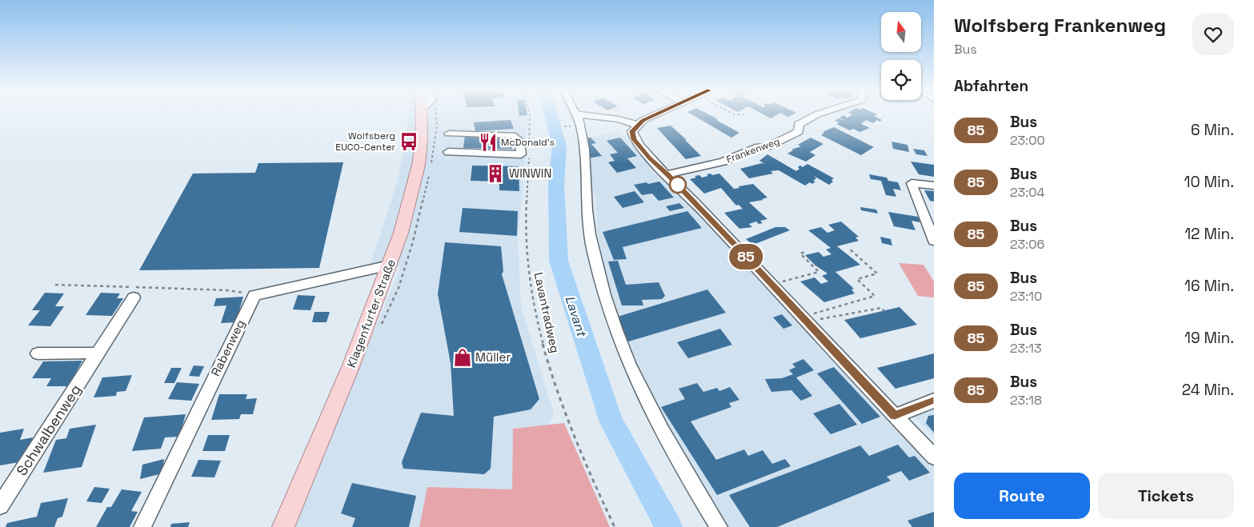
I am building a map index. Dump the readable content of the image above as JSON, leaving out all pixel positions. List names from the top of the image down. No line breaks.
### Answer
{"streets":{"main road":["Klagenfurter Straße"],"street":["Frankenweg","Rabenweg","Schwalbenweg"],"path":["Lavantradweg"]},"water":["Lavant"],"places":{"bus stop":["Wolfsberg EUCO-Center"],"restaurant":["McDonald's"],"building":["WINWIN"],"shop":["Müller"]},"lines":["bus line 85"],"north":"top","page":{"on_map":"85","heading":[["Wolfsberg Frankenweg","Bus"],"Abfahrten"],"list":[{"mark":"85","name":"Bus","note":"23:00","value":"6 Min."},{"mark":"85","name":"Bus","note":"23:04","value":"10 Min."},{"mark":"85","name":"Bus","note":"23:06","value":"12 Min."},{"mark":"85","name":"Bus","note":"23:10","value":"16 Min."},{"mark":"85","name":"Bus","note":"23:13","value":"19 Min."},{"mark":"85","name":"Bus","note":"23:18","value":"24 Min."}],"buttons":["Route","Tickets"]}}
